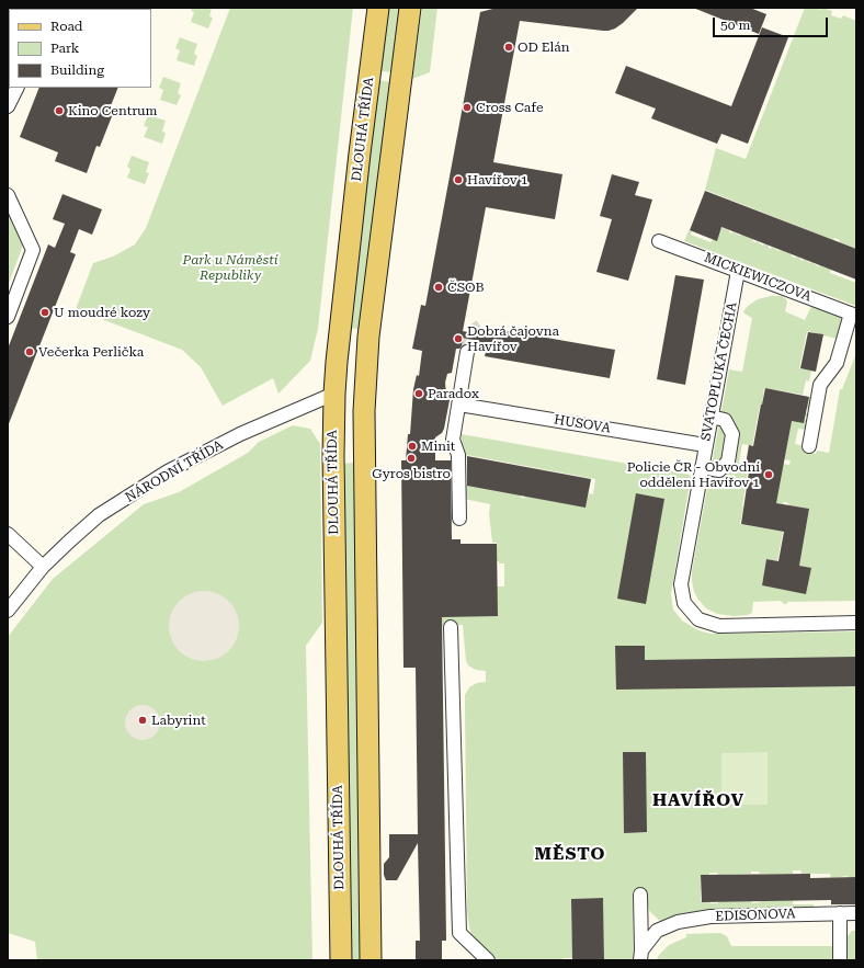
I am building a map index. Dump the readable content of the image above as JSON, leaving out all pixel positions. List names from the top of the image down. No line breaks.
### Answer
{"streets":{"main road":["DLOUHÁ TŘÍDA","NÁRODNÍ TŘÍDA"],"street":["MICKIEWICZOVA","SVATOPLUKA ČECHA","HUSOVA","EDISONOVA"]},"crossings":[["DLOUHÁ TŘÍDA","NÁRODNÍ TŘÍDA"],["MICKIEWICZOVA","SVATOPLUKA ČECHA"],["SVATOPLUKA ČECHA","HUSOVA"]],"districts":["HAVÍŘOV","MĚSTO"],"parks":["Park u Náměstí Republiky"],"places":["OD Elán","Cross Cafe","Kino Centrum","Havířov 1","ČSOB","U moudré kozy","Dobrá čajovna Havířov","Večerka Perlička","Paradox","Minit","Gyros bistro","Policie ČR - Obvodní oddělení Havířov 1","Labyrint"],"legend":["Road","Park","Building"],"scale_bar":"50 m"}
